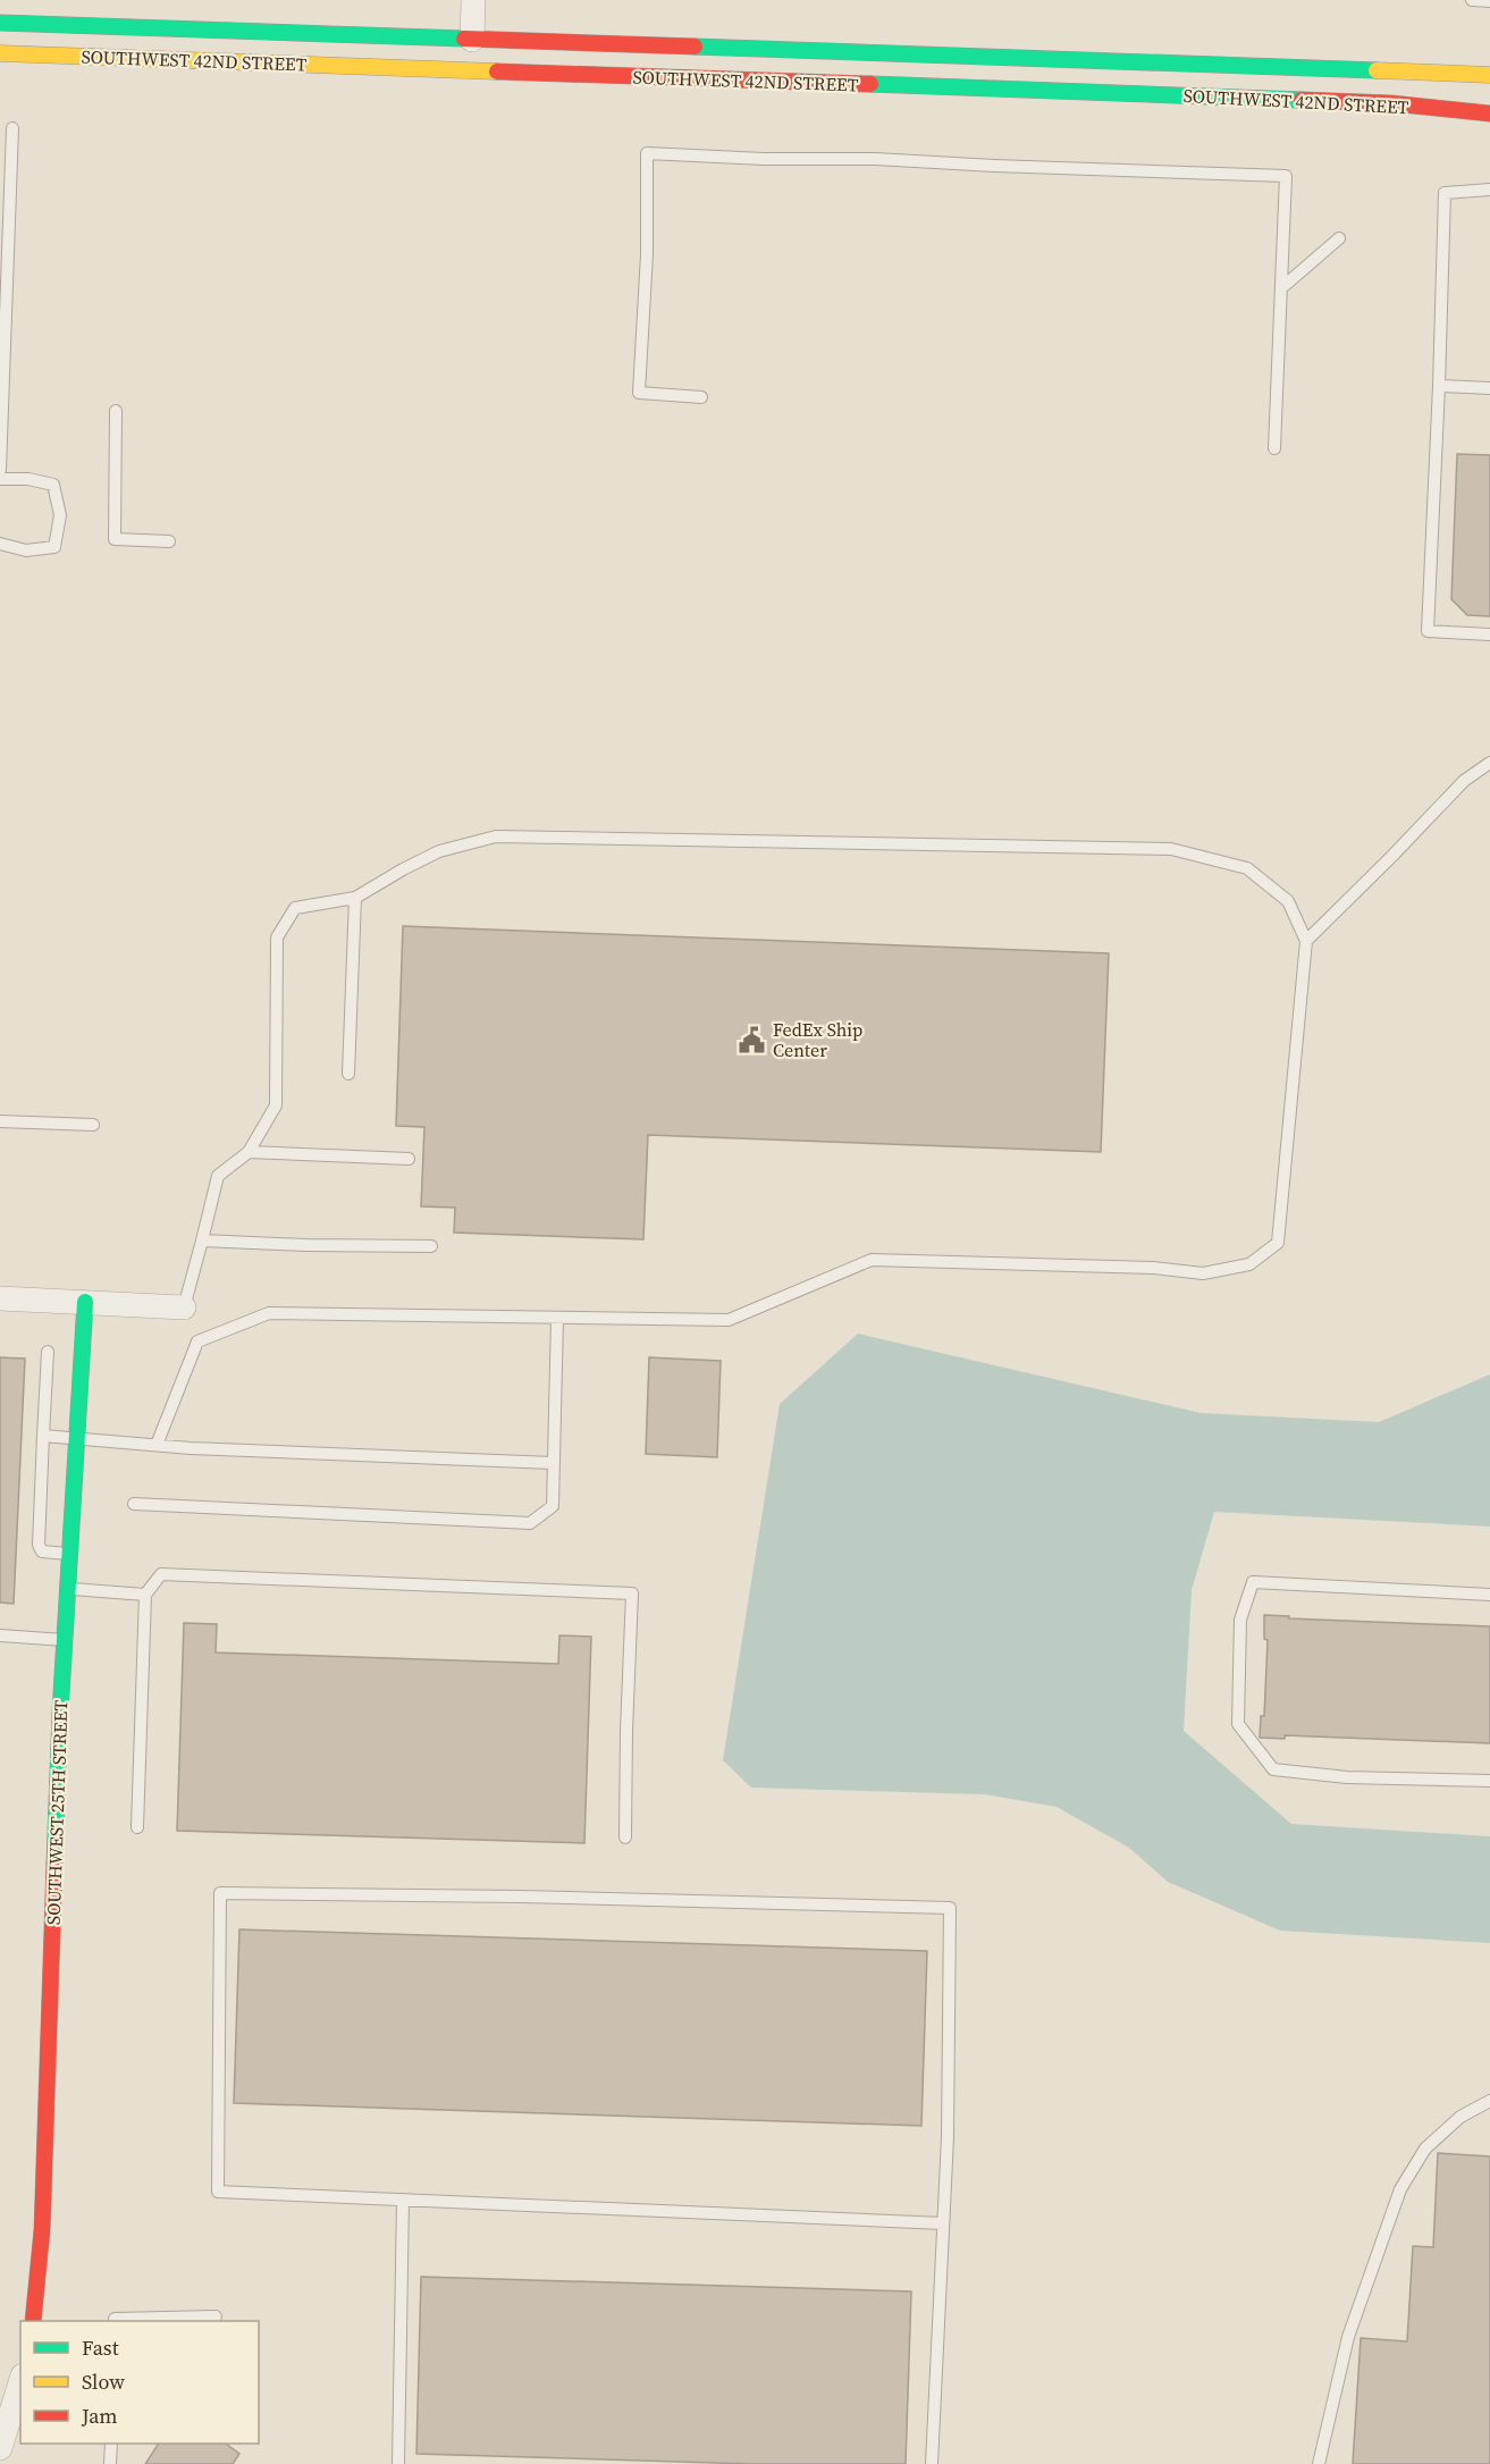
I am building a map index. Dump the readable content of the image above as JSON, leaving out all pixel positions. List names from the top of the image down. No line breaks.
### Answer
{"streets":{"street":["SOUTHWEST 42ND STREET","SOUTHWEST 25TH STREET"]},"places":{"public building":["FedEx Ship Center"]},"legend":["Fast","Slow","Jam"]}
